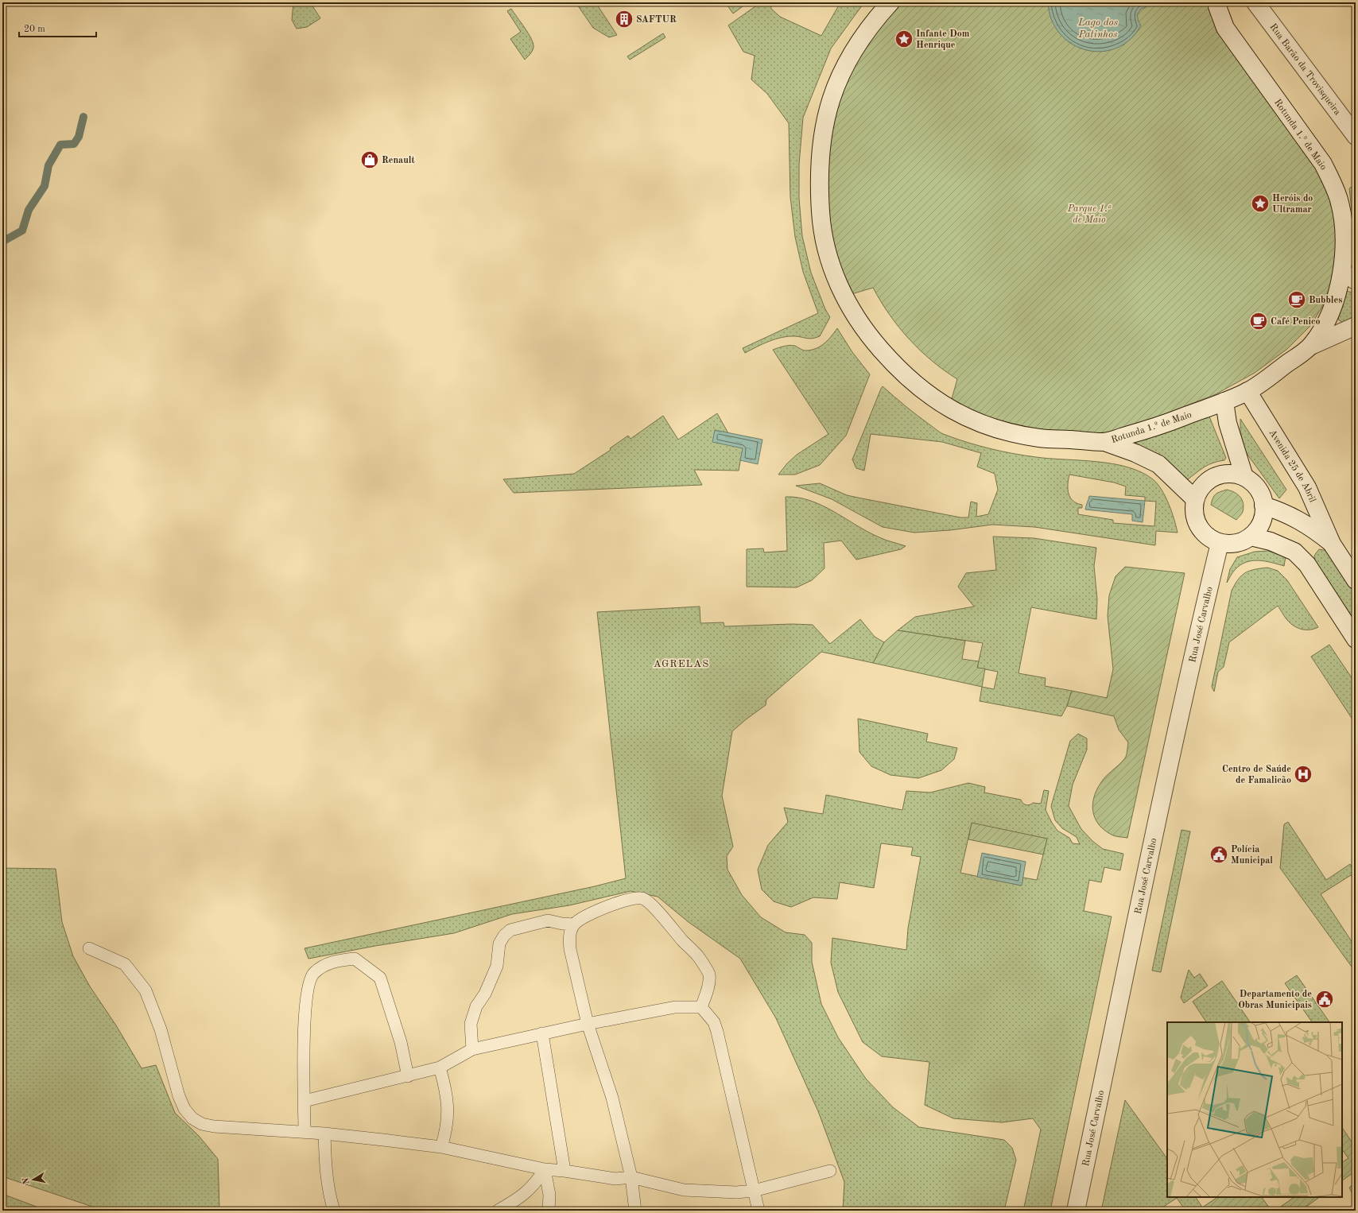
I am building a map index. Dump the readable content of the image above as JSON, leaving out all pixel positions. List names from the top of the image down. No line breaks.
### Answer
{"streets":{"main road":["Rua Barão da Trovisqueira","Rotunda 1.º de Maio","Avenida 25 de Abril","Rua José Carvalho"]},"crossings":[["Rotunda 1.º de Maio","Avenida 25 de Abril"],["Avenida 25 de Abril","Rua José Carvalho"]],"districts":["AGRELAS"],"water":["Lago dos Patinhos"],"parks":["Parque 1.º de Maio"],"places":{"building":["SAFTUR"],"place":["Infante Dom Henrique","Heróis do Ultramar"],"shop":["Renault"],"cafe":["Bubbles","Café Penico"],"hospital":["Centro de Saúde de Famalicão"],"public building":["Polícia Municipal","Departamento de Obras Municipais"]},"scale_bar":"20 m","north":"left"}
